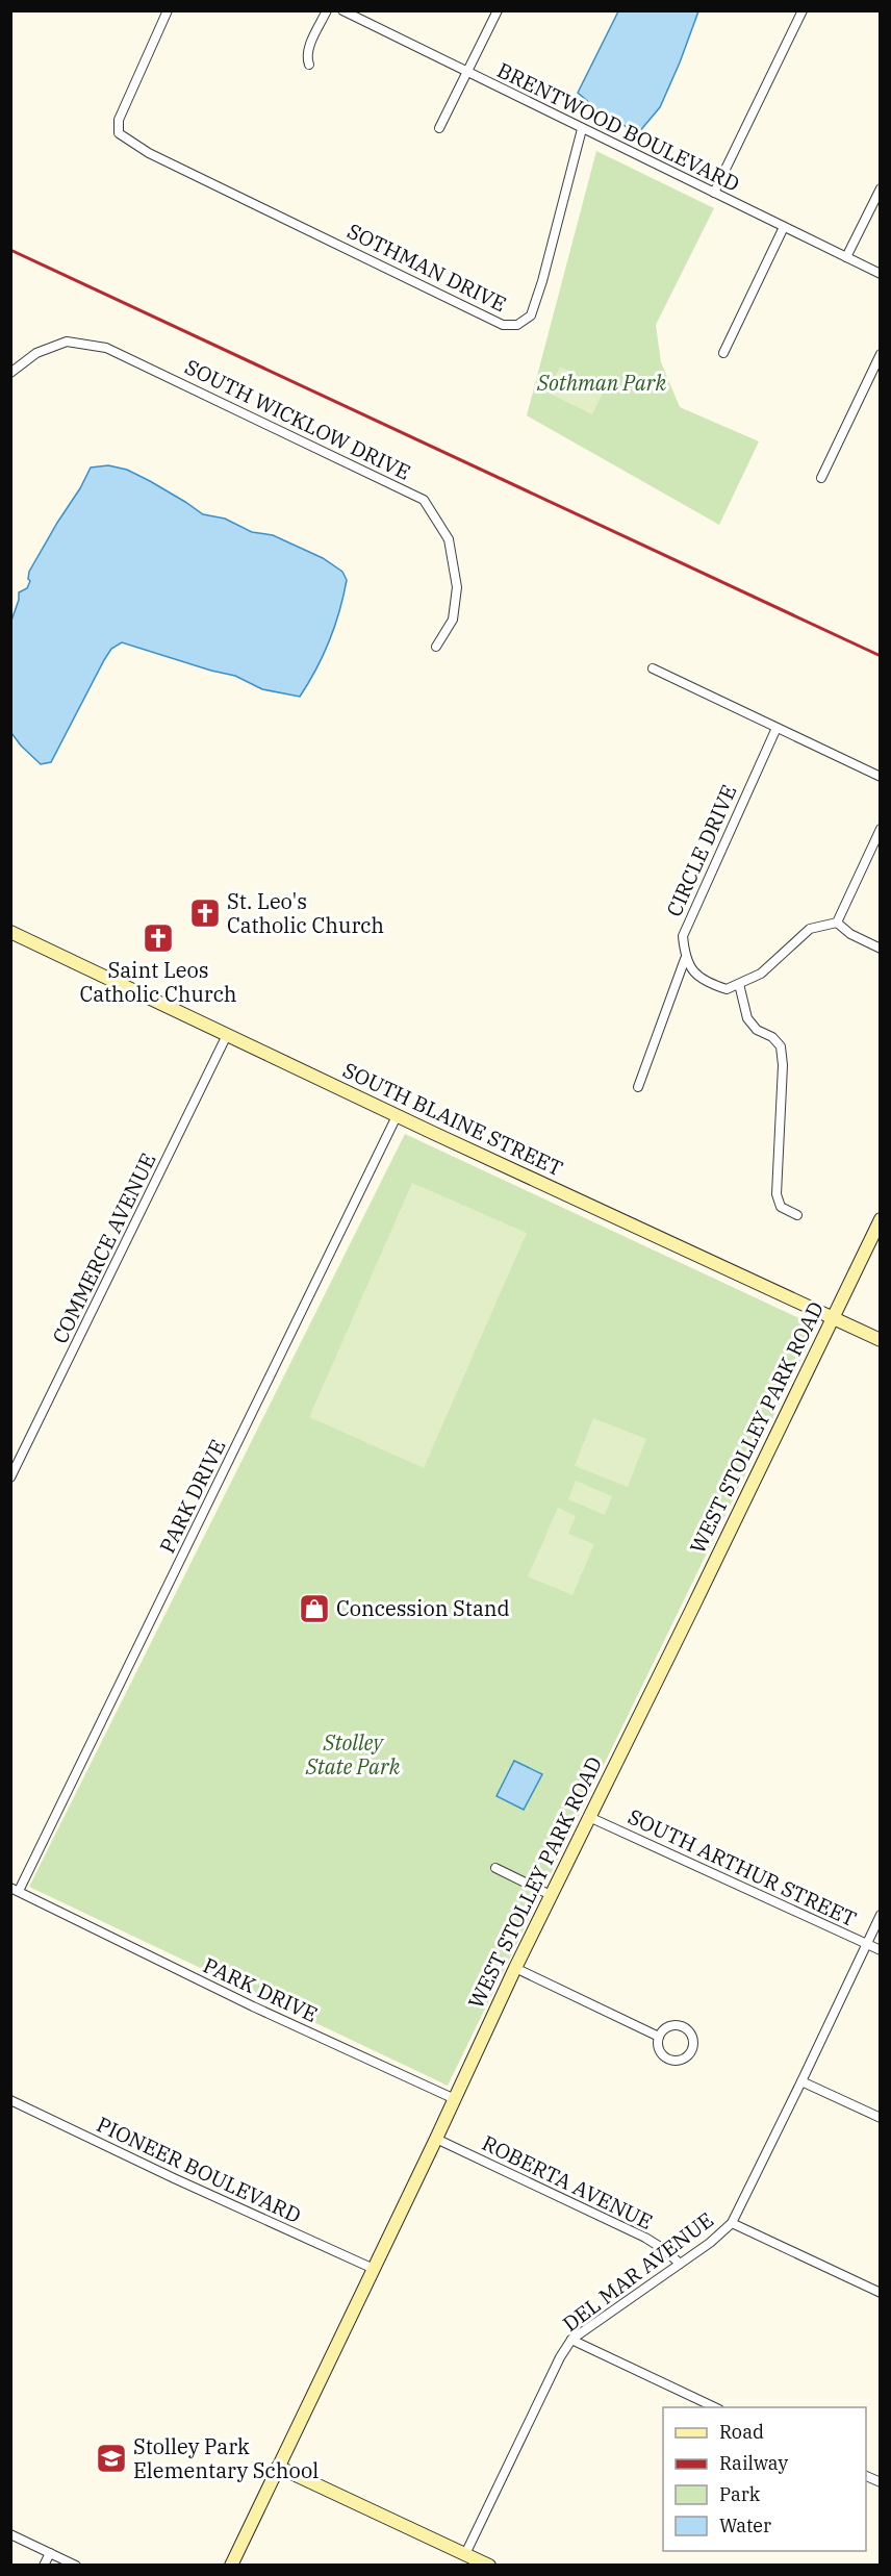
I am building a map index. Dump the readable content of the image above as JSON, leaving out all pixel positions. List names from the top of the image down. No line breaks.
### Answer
{"streets":{"main road":["SOUTH BLAINE STREET","WEST STOLLEY PARK ROAD"],"street":["BRENTWOOD BOULEVARD","SOTHMAN DRIVE","SOUTH WICKLOW DRIVE","CIRCLE DRIVE","COMMERCE AVENUE","PARK DRIVE","SOUTH ARTHUR STREET","PIONEER BOULEVARD","ROBERTA AVENUE","DEL MAR AVENUE"]},"crossings":[["BRENTWOOD BOULEVARD","SOTHMAN DRIVE"],["SOUTH BLAINE STREET","COMMERCE AVENUE"],["SOUTH BLAINE STREET","WEST STOLLEY PARK ROAD"],["SOUTH BLAINE STREET","PARK DRIVE"],["WEST STOLLEY PARK ROAD","PARK DRIVE"],["WEST STOLLEY PARK ROAD","SOUTH ARTHUR STREET"],["WEST STOLLEY PARK ROAD","PIONEER BOULEVARD"],["WEST STOLLEY PARK ROAD","ROBERTA AVENUE"],["SOUTH ARTHUR STREET","DEL MAR AVENUE"],["ROBERTA AVENUE","DEL MAR AVENUE"]],"parks":["Sothman Park","Stolley State Park"],"places":{"church":["St. Leo's Catholic Church","Saint Leos Catholic Church"],"shop":["Concession Stand"],"school or university":["Stolley Park Elementary School"]},"legend":["Road","Railway","Park","Water"]}
